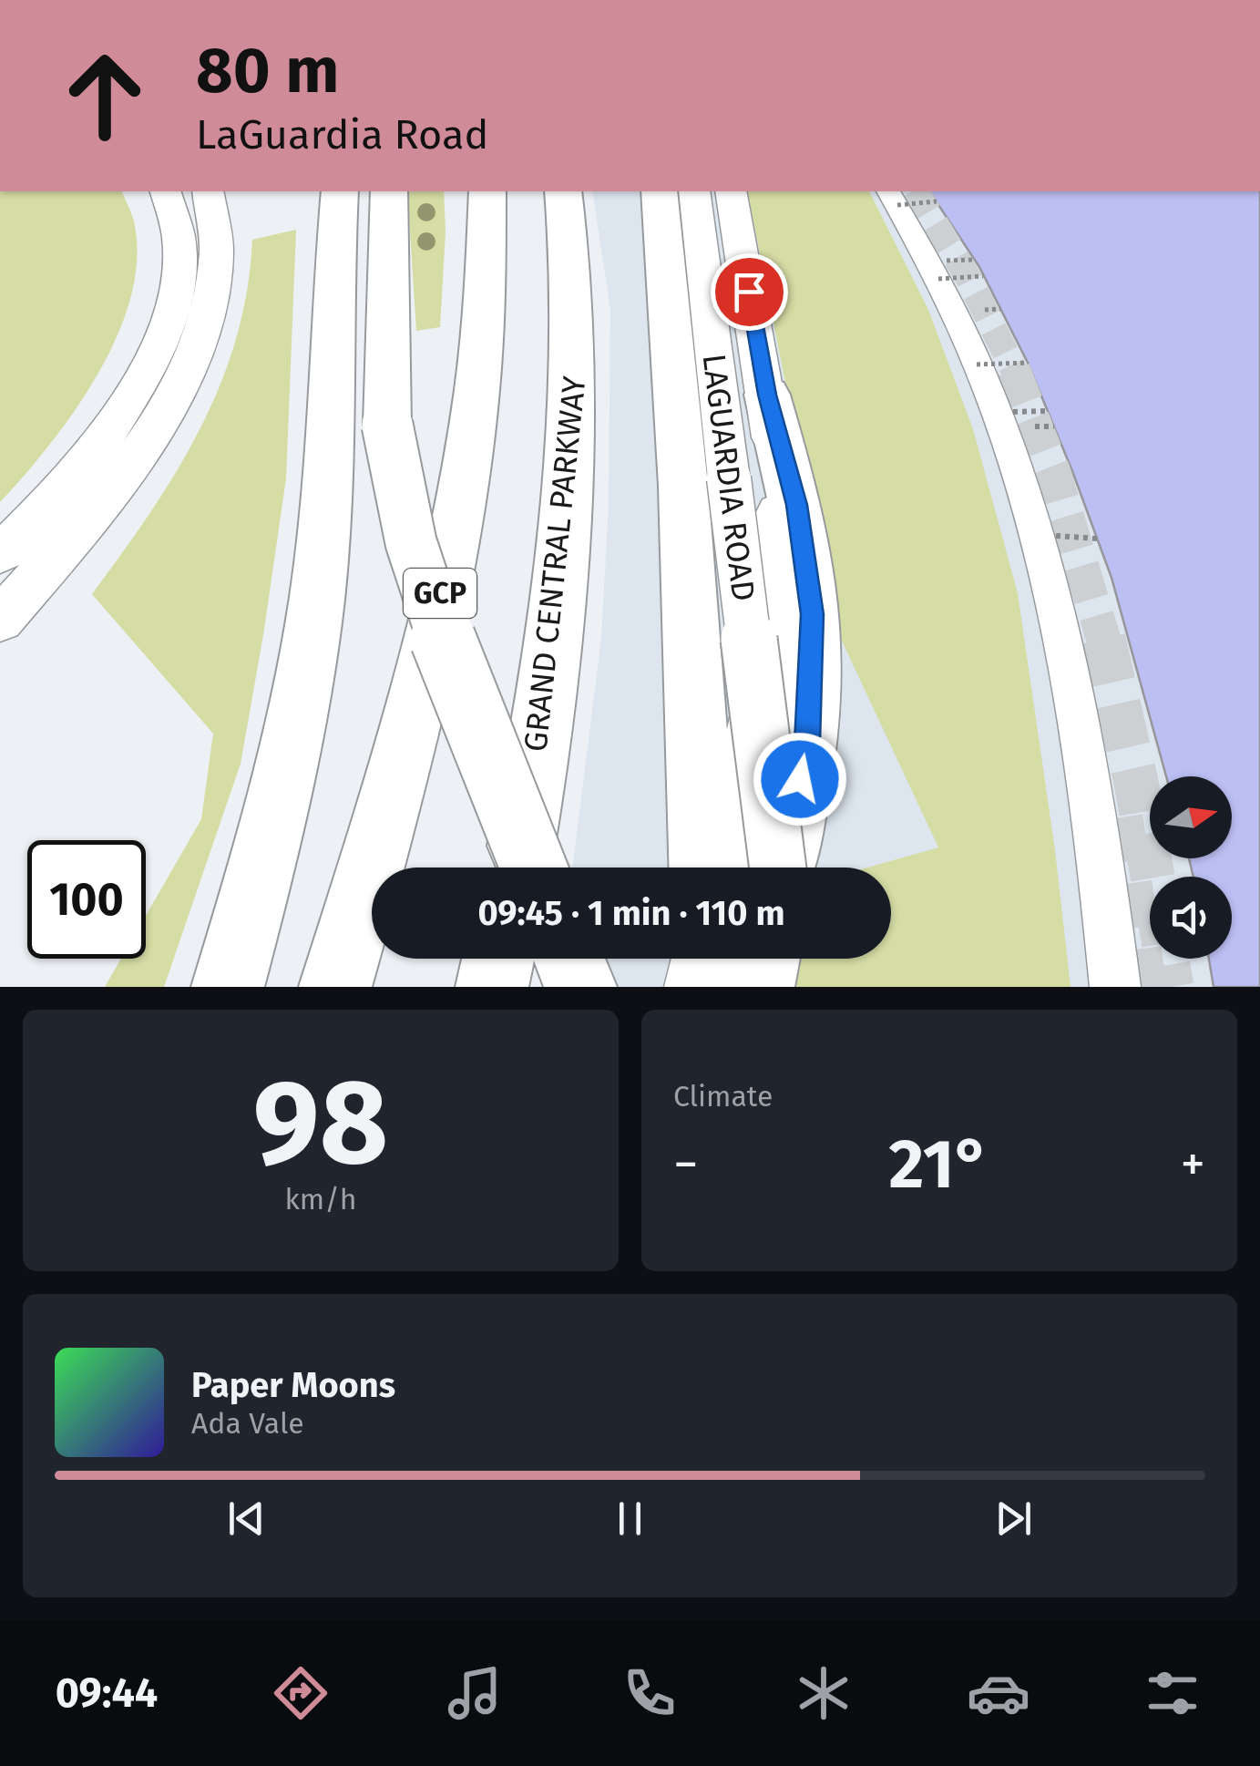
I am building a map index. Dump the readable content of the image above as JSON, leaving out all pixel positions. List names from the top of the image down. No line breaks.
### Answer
{"streets":{"highway":["GRAND CENTRAL PARKWAY","GCP"],"street":["LAGUARDIA ROAD"]},"north":"right","page":{"turn":["80 m","LaGuardia Road"],"limit":"100","trip":"09:45 · 1 min · 110 m","tile":[["98","km/h"],"Climate"],"heat":["−","21°","+"],"song":["Paper Moons","Ada Vale"],"tabs":"09:44"}}
